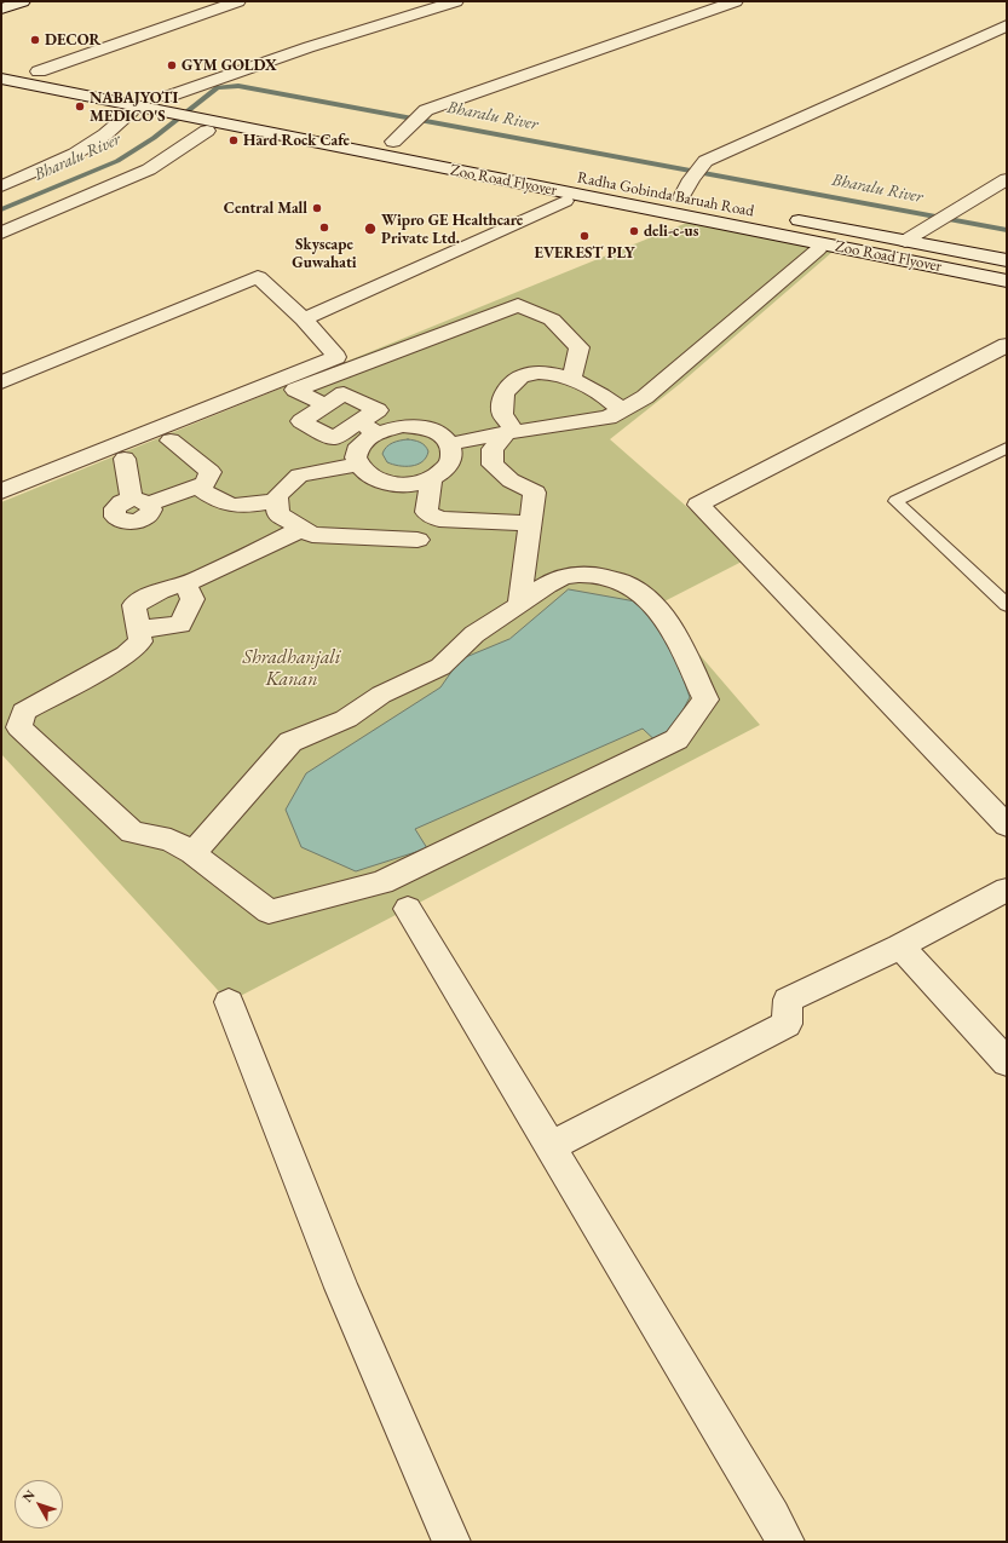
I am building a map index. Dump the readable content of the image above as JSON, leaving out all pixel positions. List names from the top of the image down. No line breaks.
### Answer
{"streets":{"street":["Zoo Road Flyover","Radha Gobinda Baruah Road"]},"water":["Bharalu River"],"parks":["Shradhanjali Kanan"],"places":["DECOR","GYM GOLDX","NABAJYOTI MEDICO'S","Hard Rock Cafe","Central Mall","Skyscape Guwahati","Wipro GE Healthcare Private Ltd.","deli-c-us","EVEREST PLY"],"north":"top left"}
